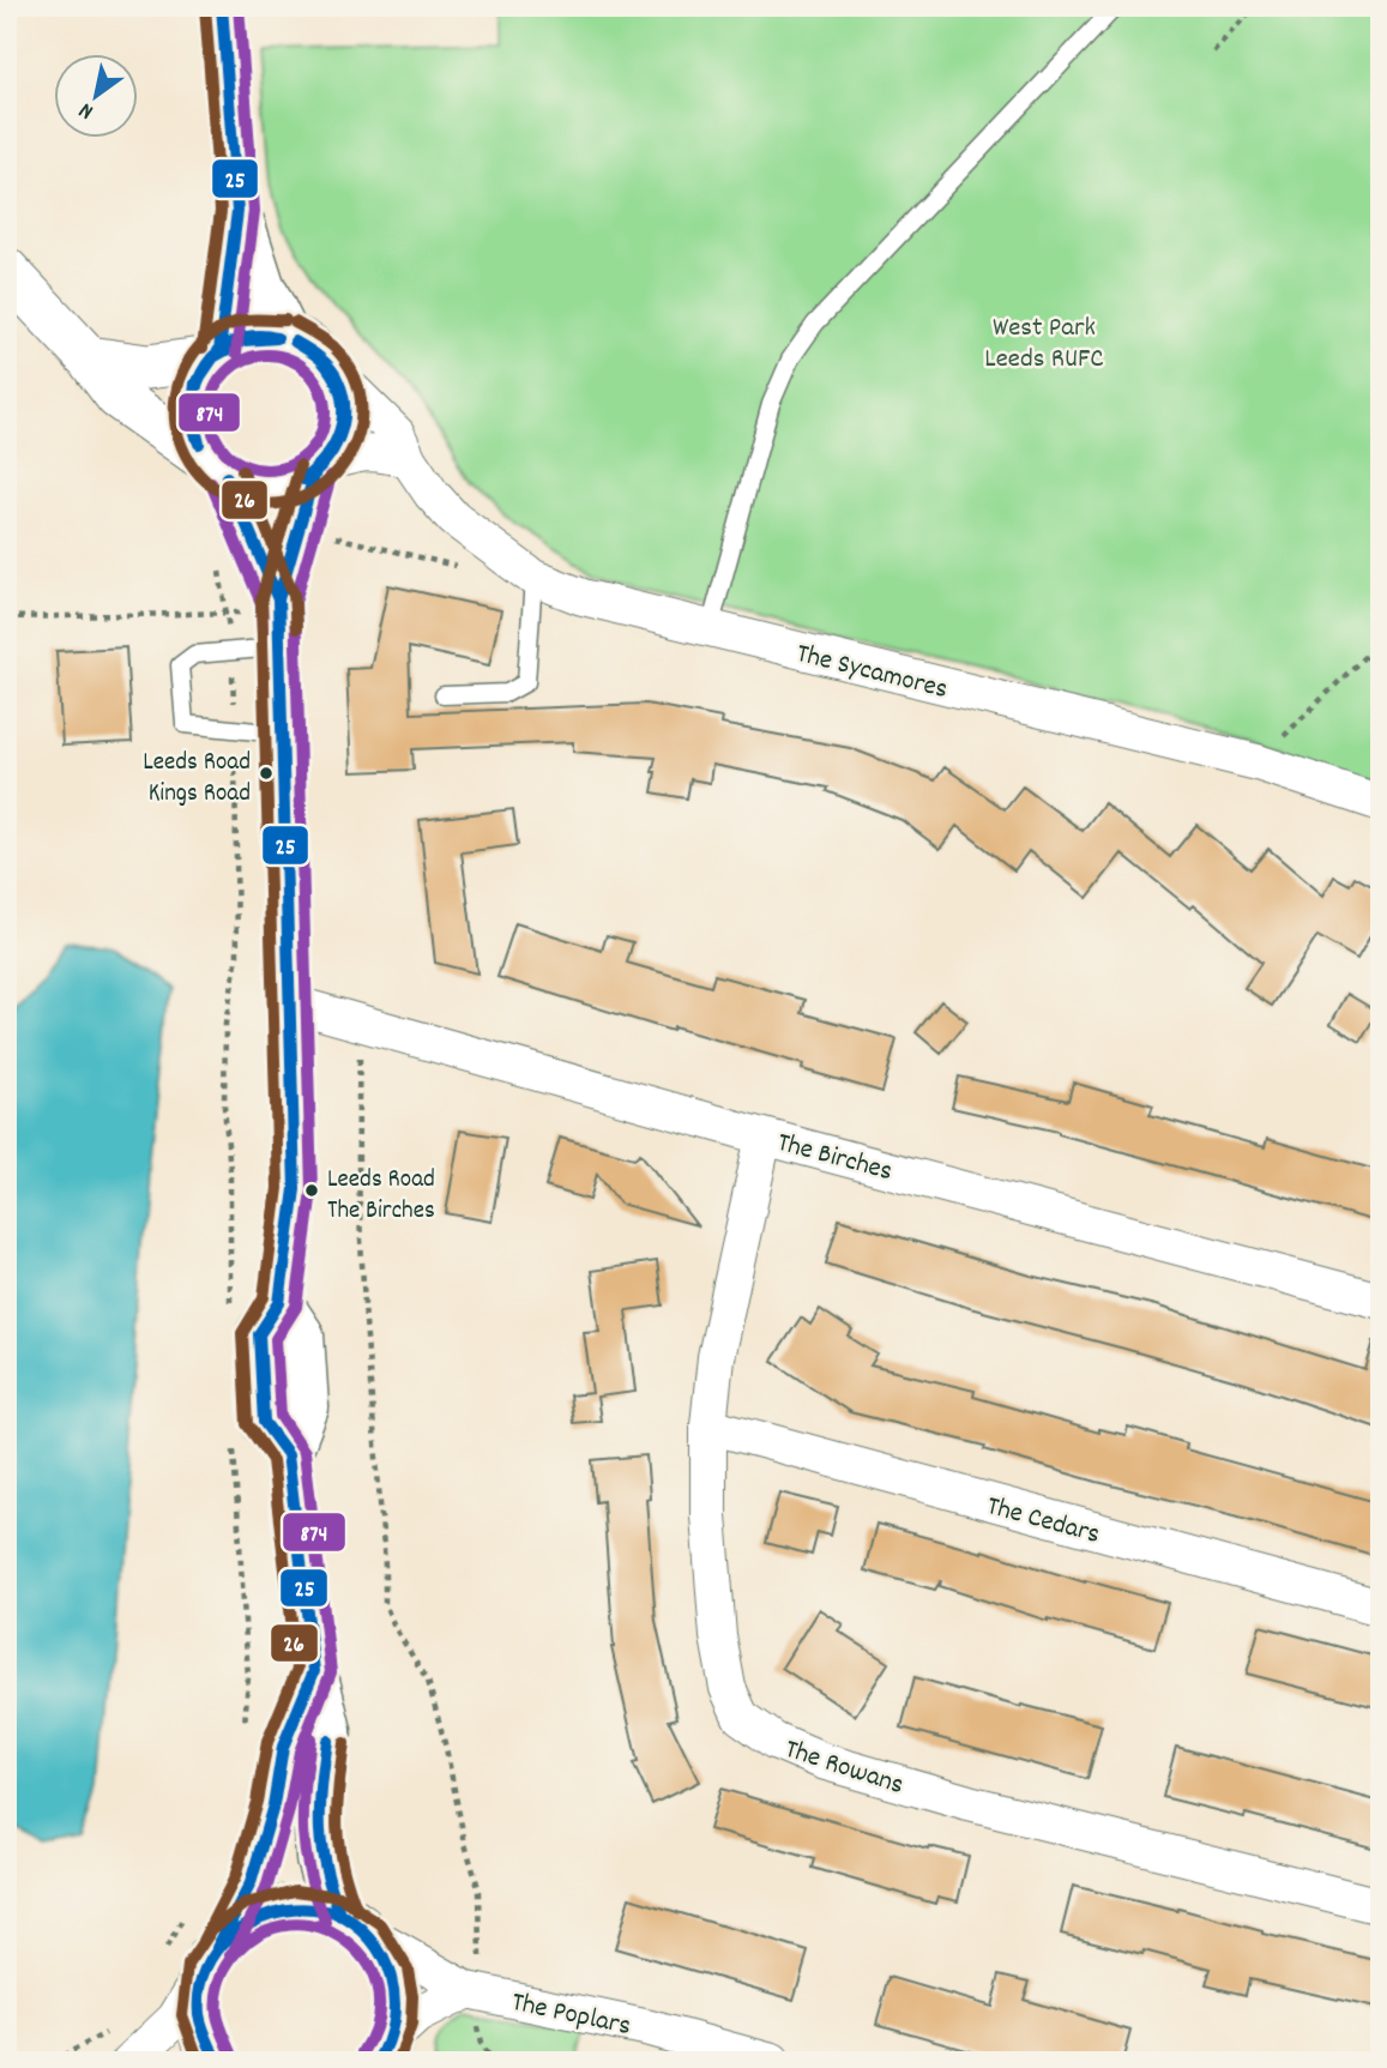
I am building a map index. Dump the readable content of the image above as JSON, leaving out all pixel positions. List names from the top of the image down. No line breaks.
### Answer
{"streets":{"street":["The Sycamores","The Birches","The Cedars","The Rowans","The Poplars"]},"crossings":[["The Birches","The Rowans"],["The Cedars","The Rowans"]],"parks":["West Park Leeds RUFC"],"places":["Leeds Road Kings Road","Leeds Road The Birches"],"lines":["transit line 25","transit line 874","transit line 26"],"north":"bottom left"}
